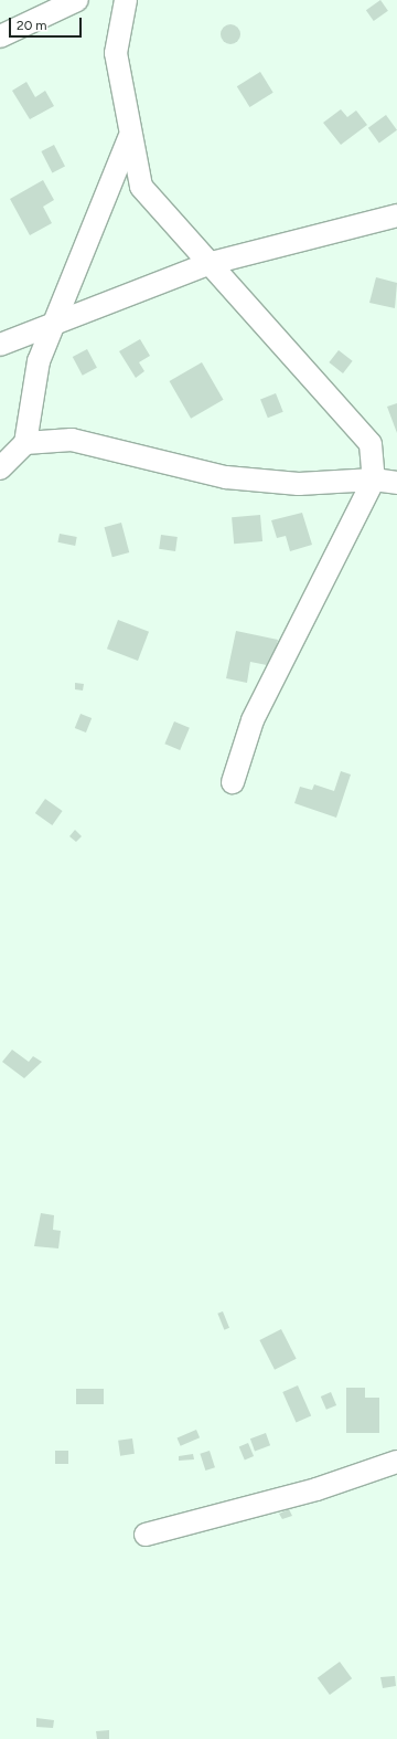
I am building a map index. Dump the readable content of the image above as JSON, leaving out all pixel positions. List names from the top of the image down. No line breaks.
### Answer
{"scale_bar":"20 m"}
